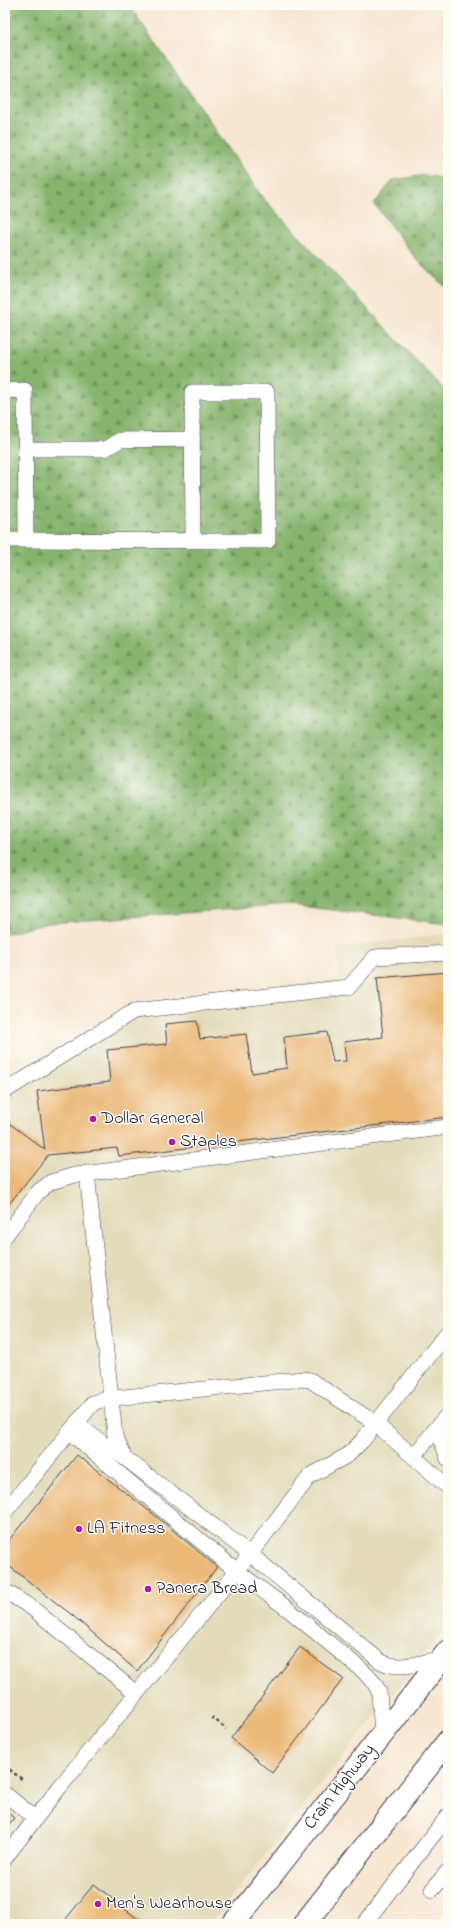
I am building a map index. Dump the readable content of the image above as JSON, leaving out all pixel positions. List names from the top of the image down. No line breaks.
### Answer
{"streets":{"highway":["Crain Highway"]},"places":["Dollar General","Staples","LA Fitness","Panera Bread","Men's Wearhouse"]}
